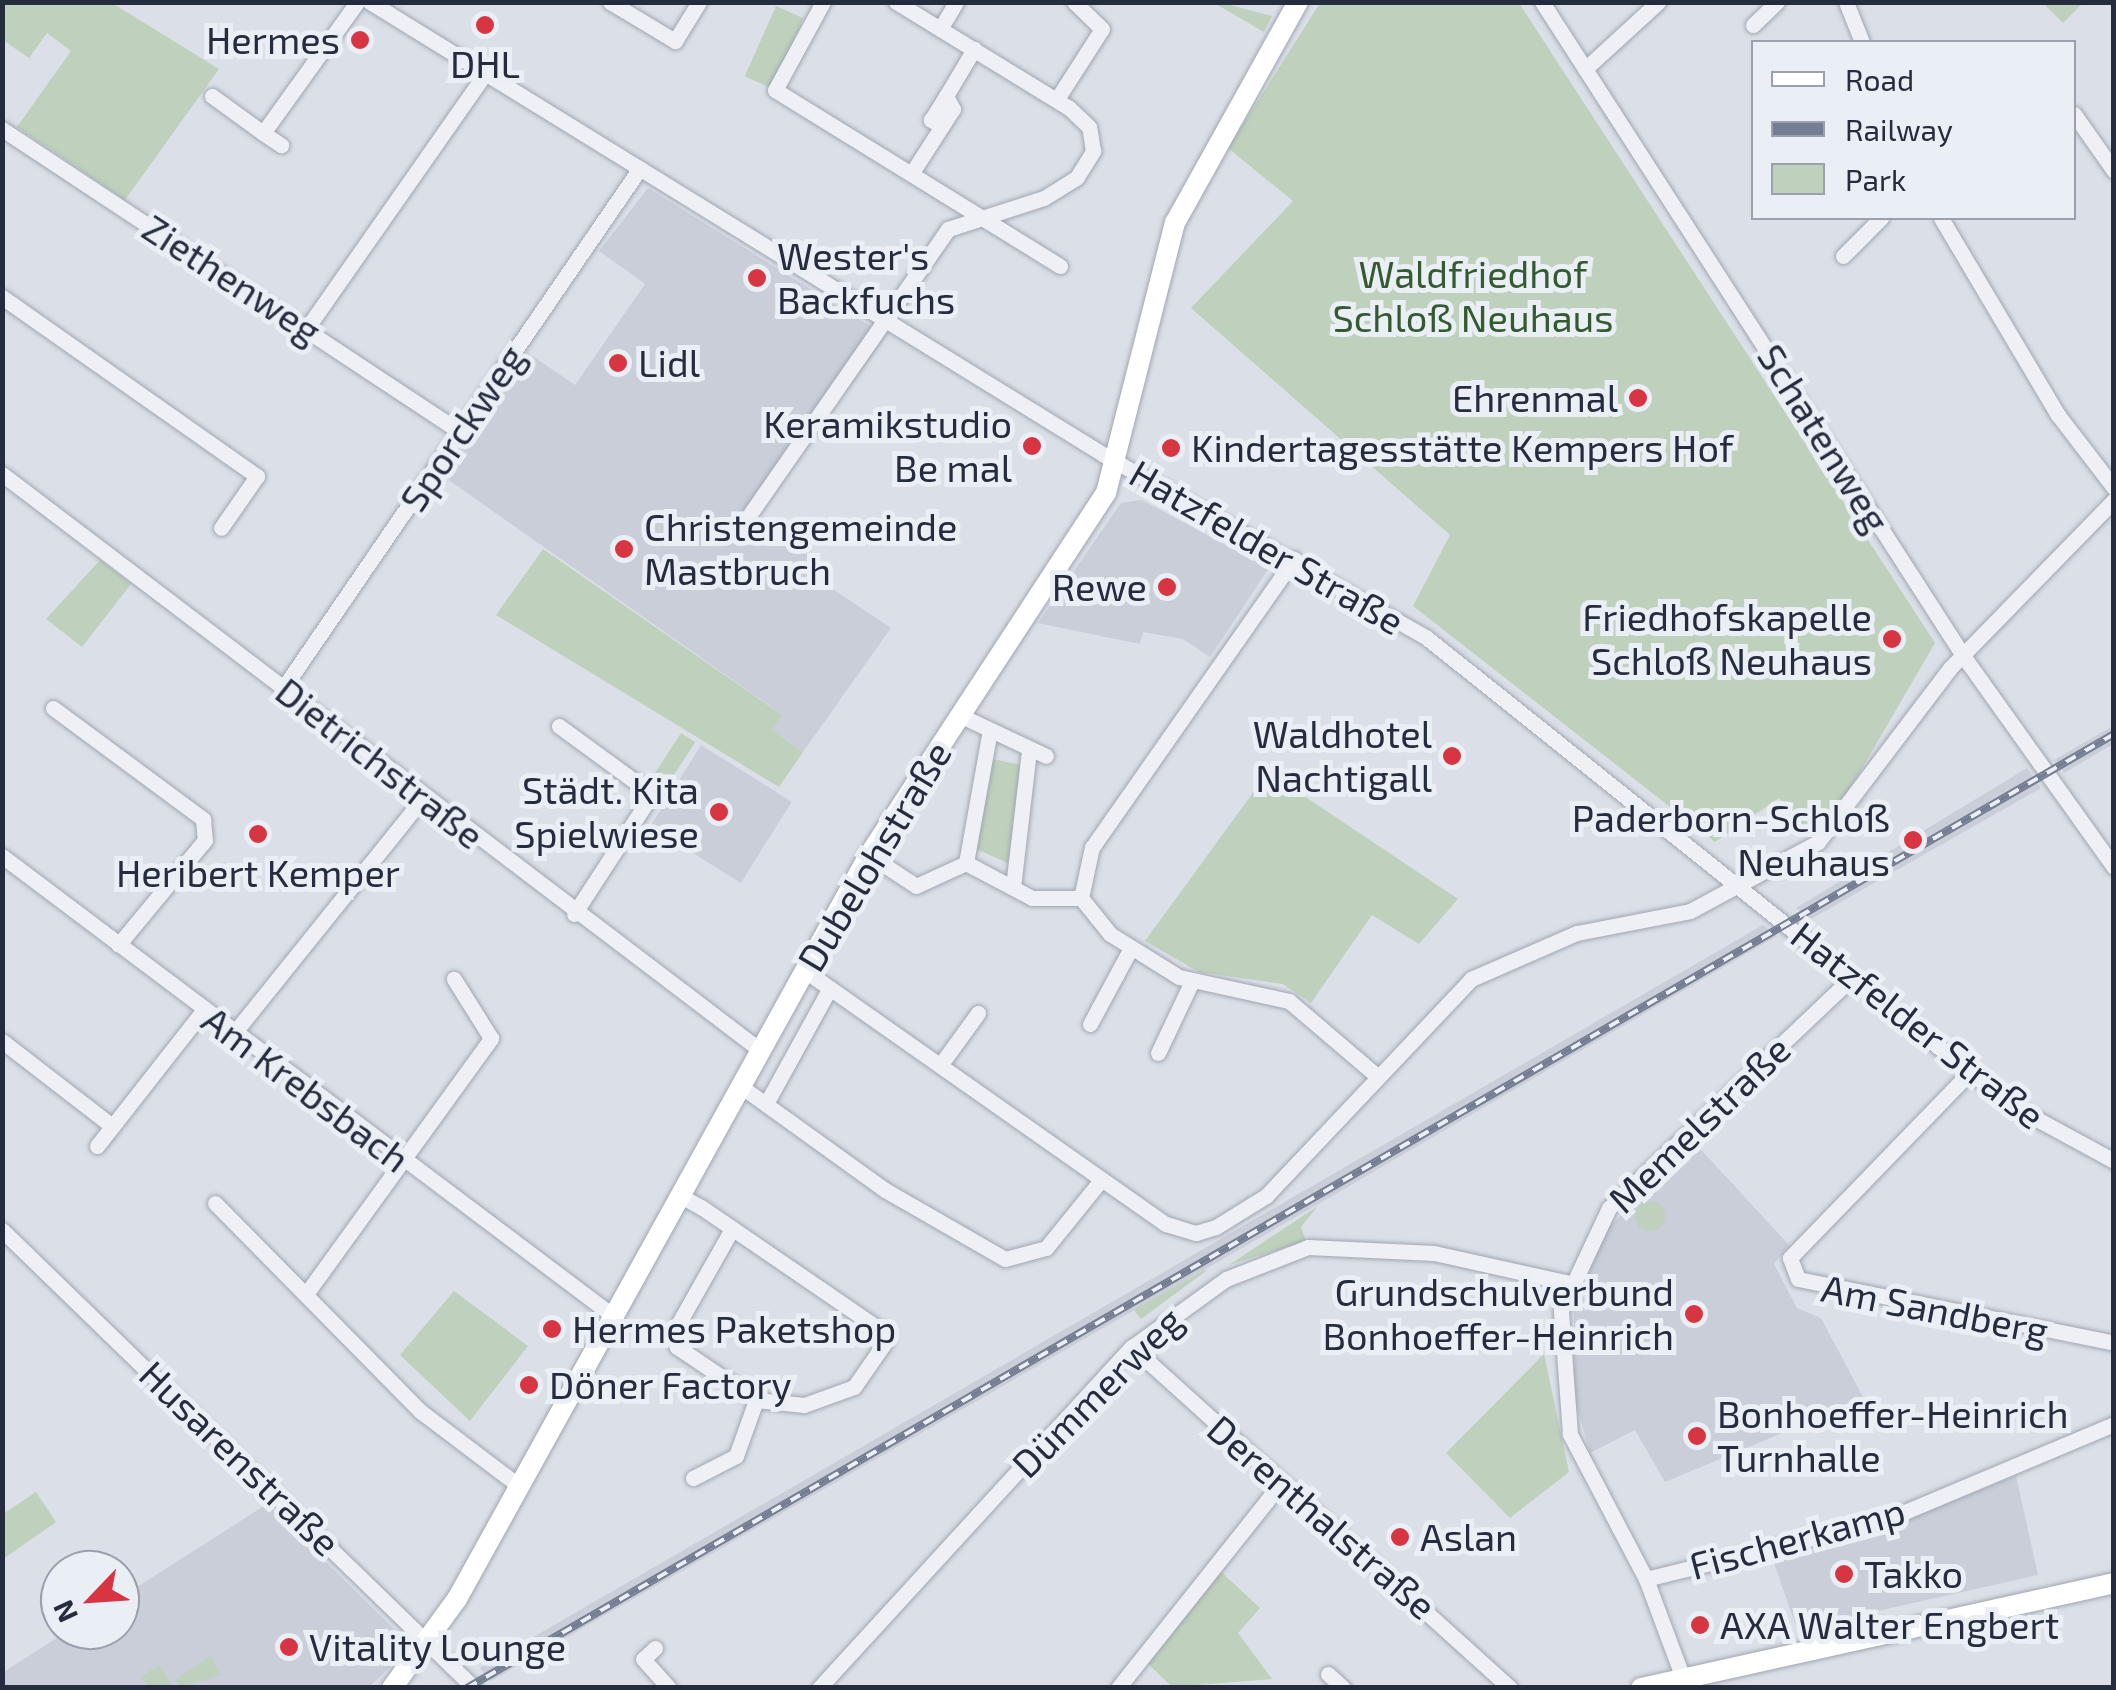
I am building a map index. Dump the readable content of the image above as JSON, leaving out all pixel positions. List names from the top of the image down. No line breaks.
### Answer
{"streets":{"main road":["Dubelohstraße"],"street":["Ziethenweg","Sporckweg","Schatenweg","Hatzfelder Straße","Dietrichstraße","Am Krebsbach","Memelstraße","Am Sandberg","Dümmerweg","Husarenstraße","Derenthalstraße","Fischerkamp"]},"crossings":[["Ziethenweg","Sporckweg"],["Sporckweg","Hatzfelder Straße"],["Sporckweg","Dietrichstraße"],["Hatzfelder Straße","Dubelohstraße"],["Hatzfelder Straße","Memelstraße"],["Hatzfelder Straße","Am Sandberg"],["Dietrichstraße","Dubelohstraße"],["Dubelohstraße","Am Krebsbach"],["Dubelohstraße","Husarenstraße"],["Memelstraße","Dümmerweg"],["Memelstraße","Fischerkamp"],["Dümmerweg","Derenthalstraße"]],"parks":["Waldfriedhof Schloß Neuhaus"],"places":["DHL","Hermes","Wester's Backfuchs","Lidl","Ehrenmal","Keramikstudio Be mal","Kindertagesstätte Kempers Hof","Christengemeinde Mastbruch","Rewe","Friedhofskapelle Schloß Neuhaus","Waldhotel Nachtigall","Städt. Kita Spielwiese","Heribert Kemper","Paderborn-Schloß Neuhaus","Grundschulverbund Bonhoeffer-Heinrich","Hermes Paketshop","Döner Factory","Bonhoeffer-Heinrich Turnhalle","Aslan","Takko","AXA Walter Engbert","Vitality Lounge"],"legend":["Road","Railway","Park"],"north":"bottom left"}
